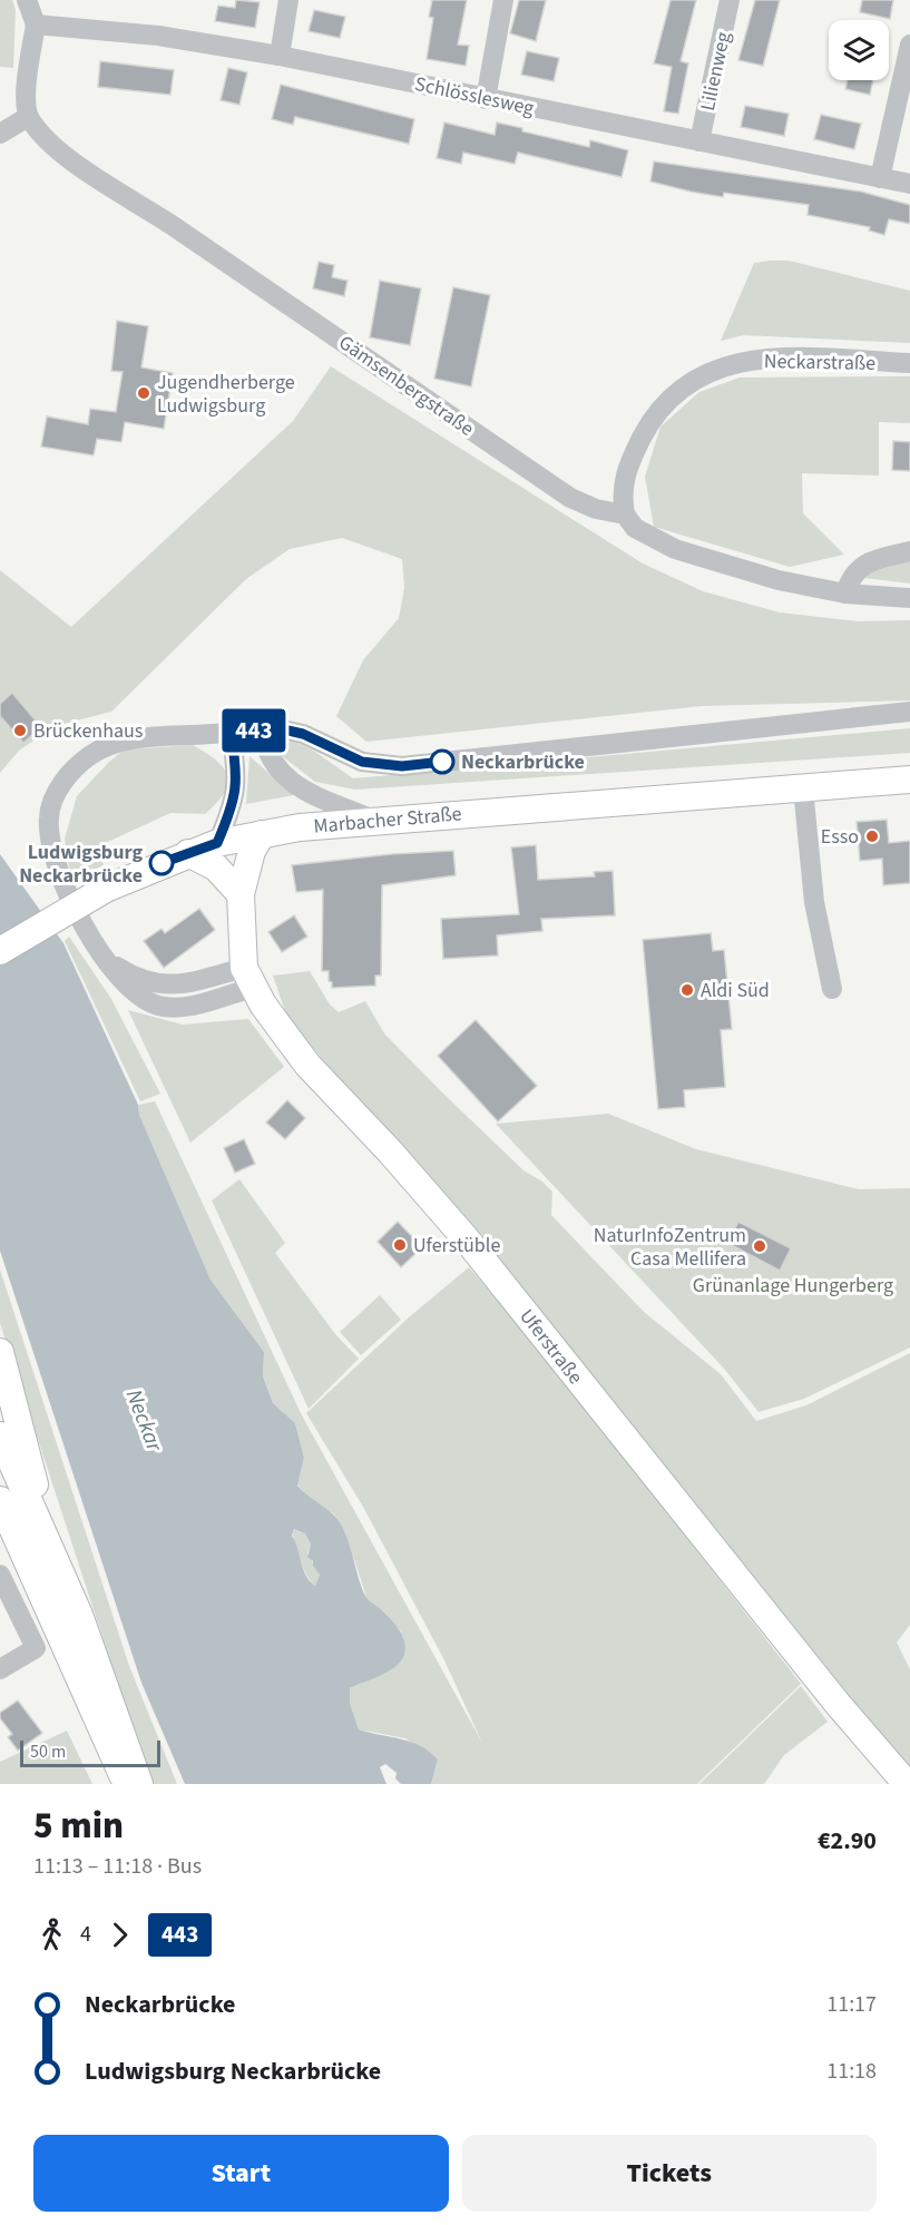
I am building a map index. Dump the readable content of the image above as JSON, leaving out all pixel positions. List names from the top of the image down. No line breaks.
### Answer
{"streets":{"main road":["Marbacher Straße","Uferstraße"],"street":["Lilienweg","Schlösslesweg","Neckarstraße","Gämsenbergstraße"]},"crossings":[["Lilienweg","Schlösslesweg"],["Neckarstraße","Gämsenbergstraße"]],"water":["Neckar"],"parks":["Grünanlage Hungerberg"],"places":["Jugendherberge Ludwigsburg","Brückenhaus","Neckarbrücke","Esso","Ludwigsburg Neckarbrücke","Aldi Süd","Uferstüble","NaturInfoZentrum Casa Mellifera"],"lines":["bus line 443"],"scale_bar":"50 m","page":{"on_map":"443","scale":"50 m","heading":["5 min","11:13 – 11:18 · Bus","€2.90"],"legs":["4","443"],"list":[{"name":"Neckarbrücke","value":"11:17"},{"name":"Ludwigsburg Neckarbrücke","value":"11:18"}],"buttons":["Start","Tickets"]}}
